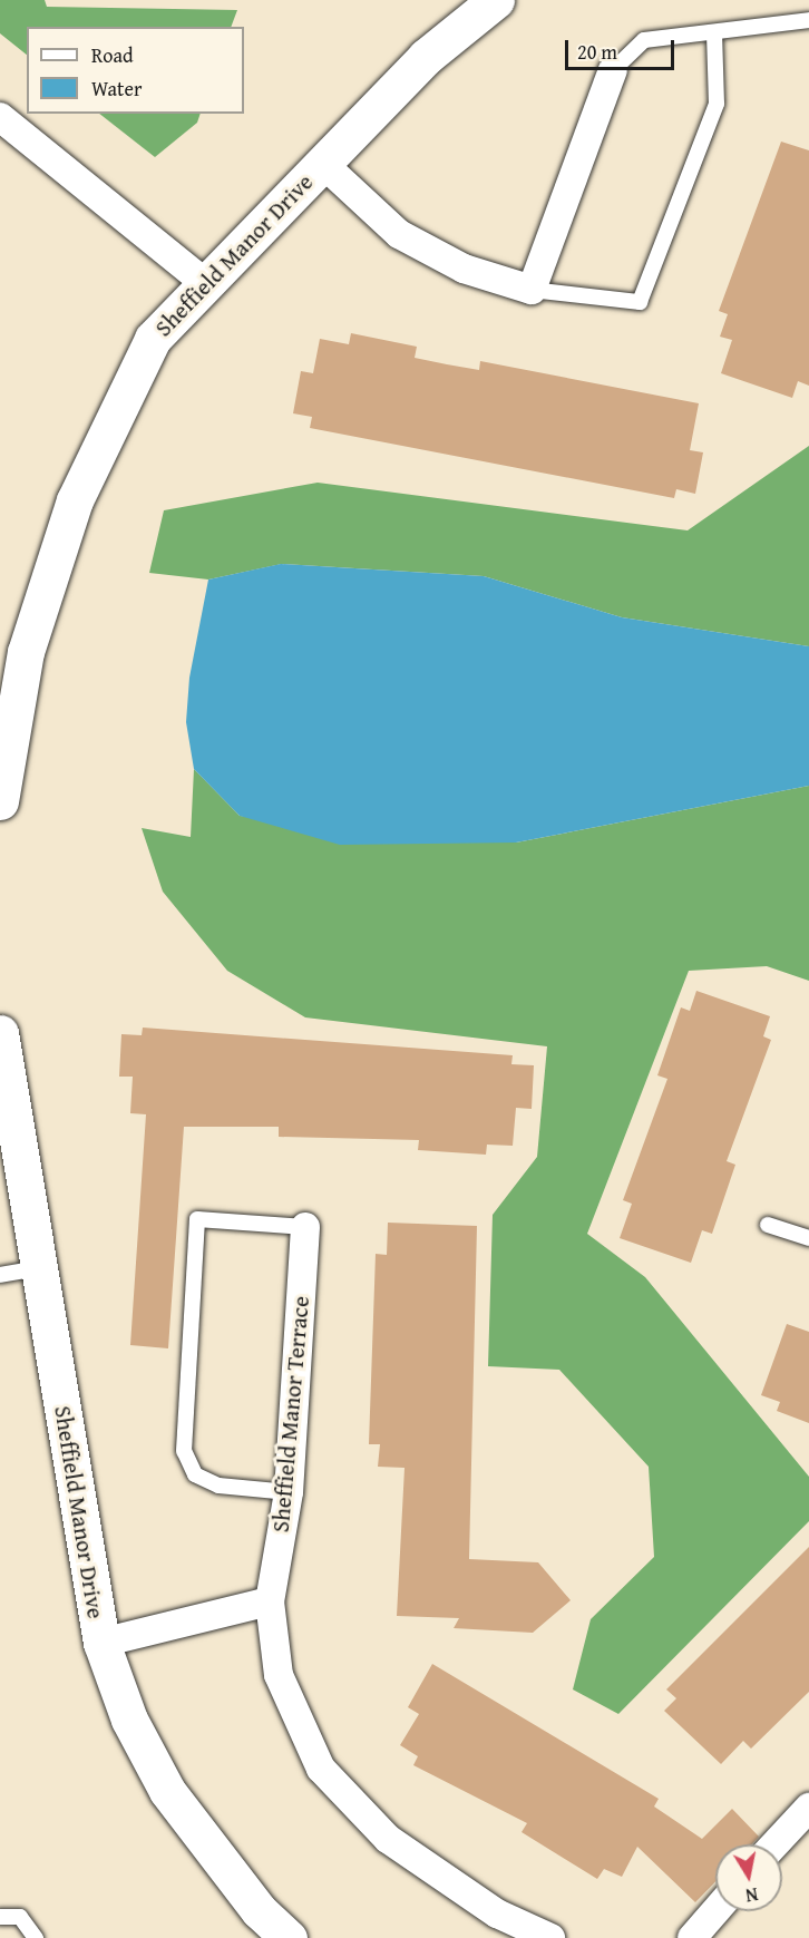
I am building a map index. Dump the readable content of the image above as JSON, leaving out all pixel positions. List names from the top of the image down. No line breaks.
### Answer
{"streets":{"street":["Sheffield Manor Drive","Sheffield Manor Terrace"]},"legend":["Road","Water"],"scale_bar":"20 m","north":"bottom"}
